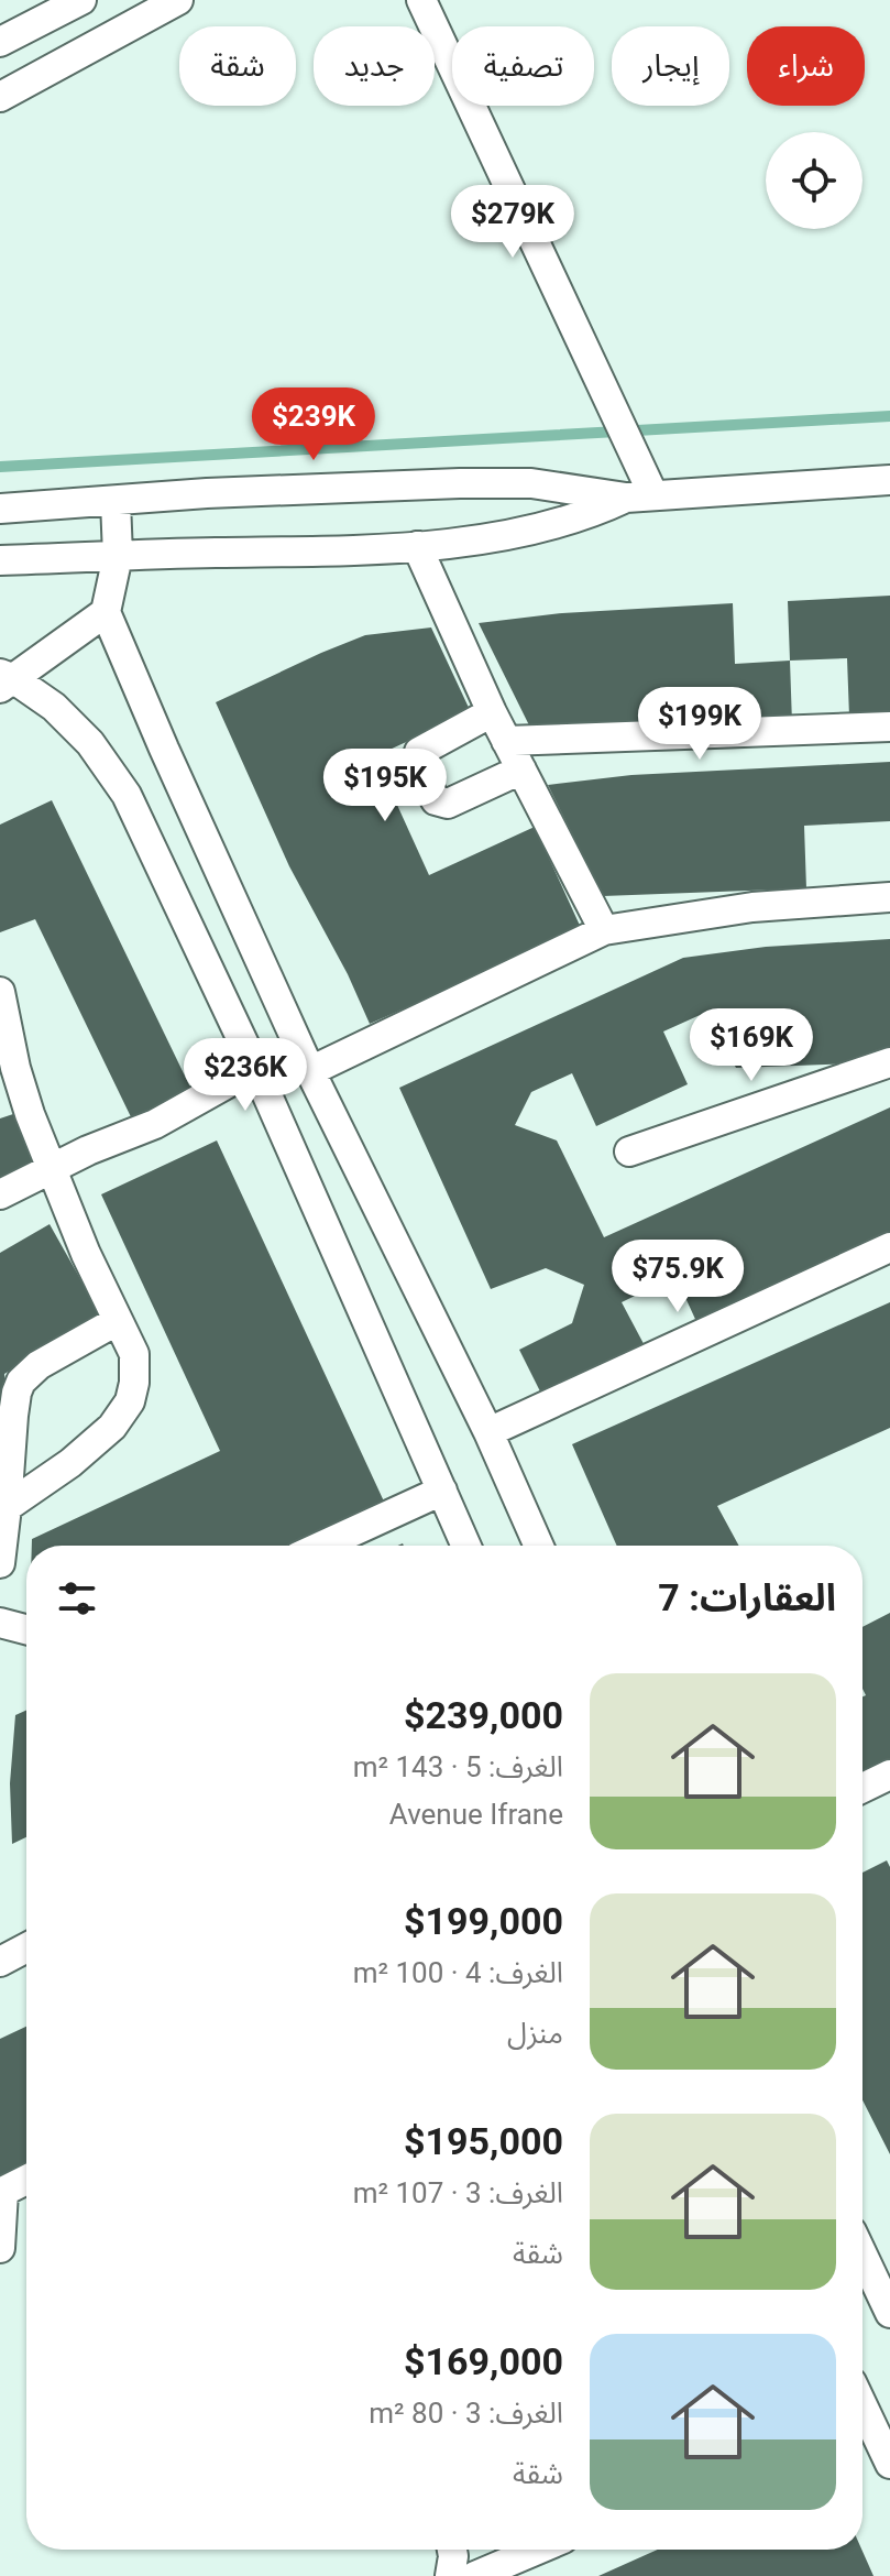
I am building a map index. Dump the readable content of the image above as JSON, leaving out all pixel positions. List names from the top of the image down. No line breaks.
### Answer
{"page":{"chip":["شراء","إيجار","تصفية","جديد","شقة"],"price":["$279K","$239K","$199K","$195K","$169K","$236K","$75.9K"],"heading":"العقارات: 7","list":[{"name":"$239,000","note":"الغرف: 5 · 143 m² · Avenue Ifrane"},{"name":"$199,000","note":"الغرف: 4 · 100 m² · منزل"},{"name":"$195,000","note":"الغرف: 3 · 107 m² · شقة"},{"name":"$169,000","note":"الغرف: 3 · 80 m² · شقة"}]}}
